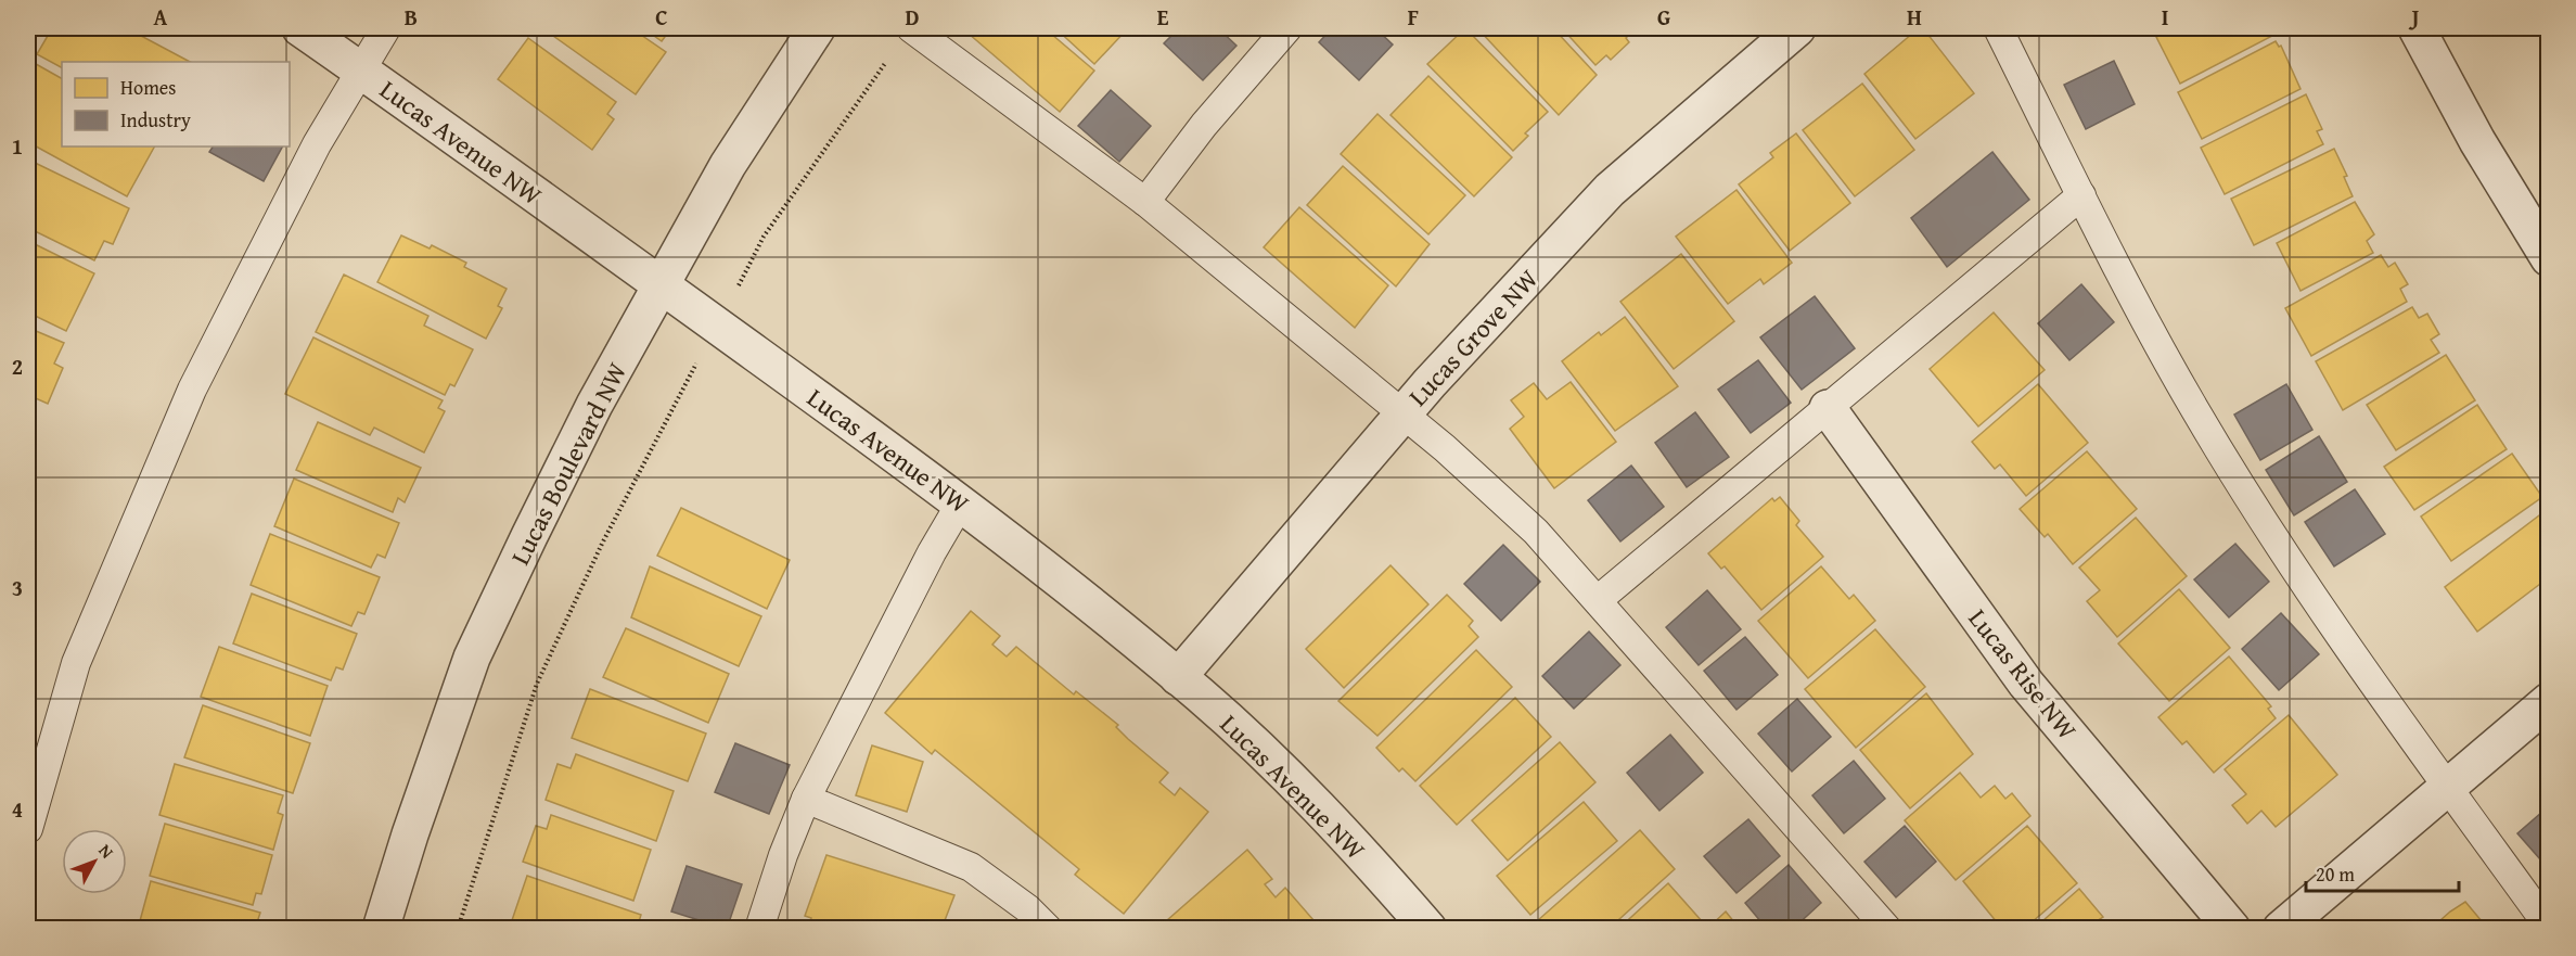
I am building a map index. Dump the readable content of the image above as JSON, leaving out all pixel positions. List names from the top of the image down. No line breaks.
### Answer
{"streets":{"street":["Lucas Avenue NW","Lucas Grove NW","Lucas Boulevard NW","Lucas Rise NW"]},"crossings":[["Lucas Avenue NW","Lucas Grove NW"],["Lucas Avenue NW","Lucas Boulevard NW"]],"legend":["Homes","Industry"],"scale_bar":"20 m","north":"top right","grid":{"columns":["A","B","C","D","E","F","G","H","I","J"],"rows":["1","2","3","4"]}}
